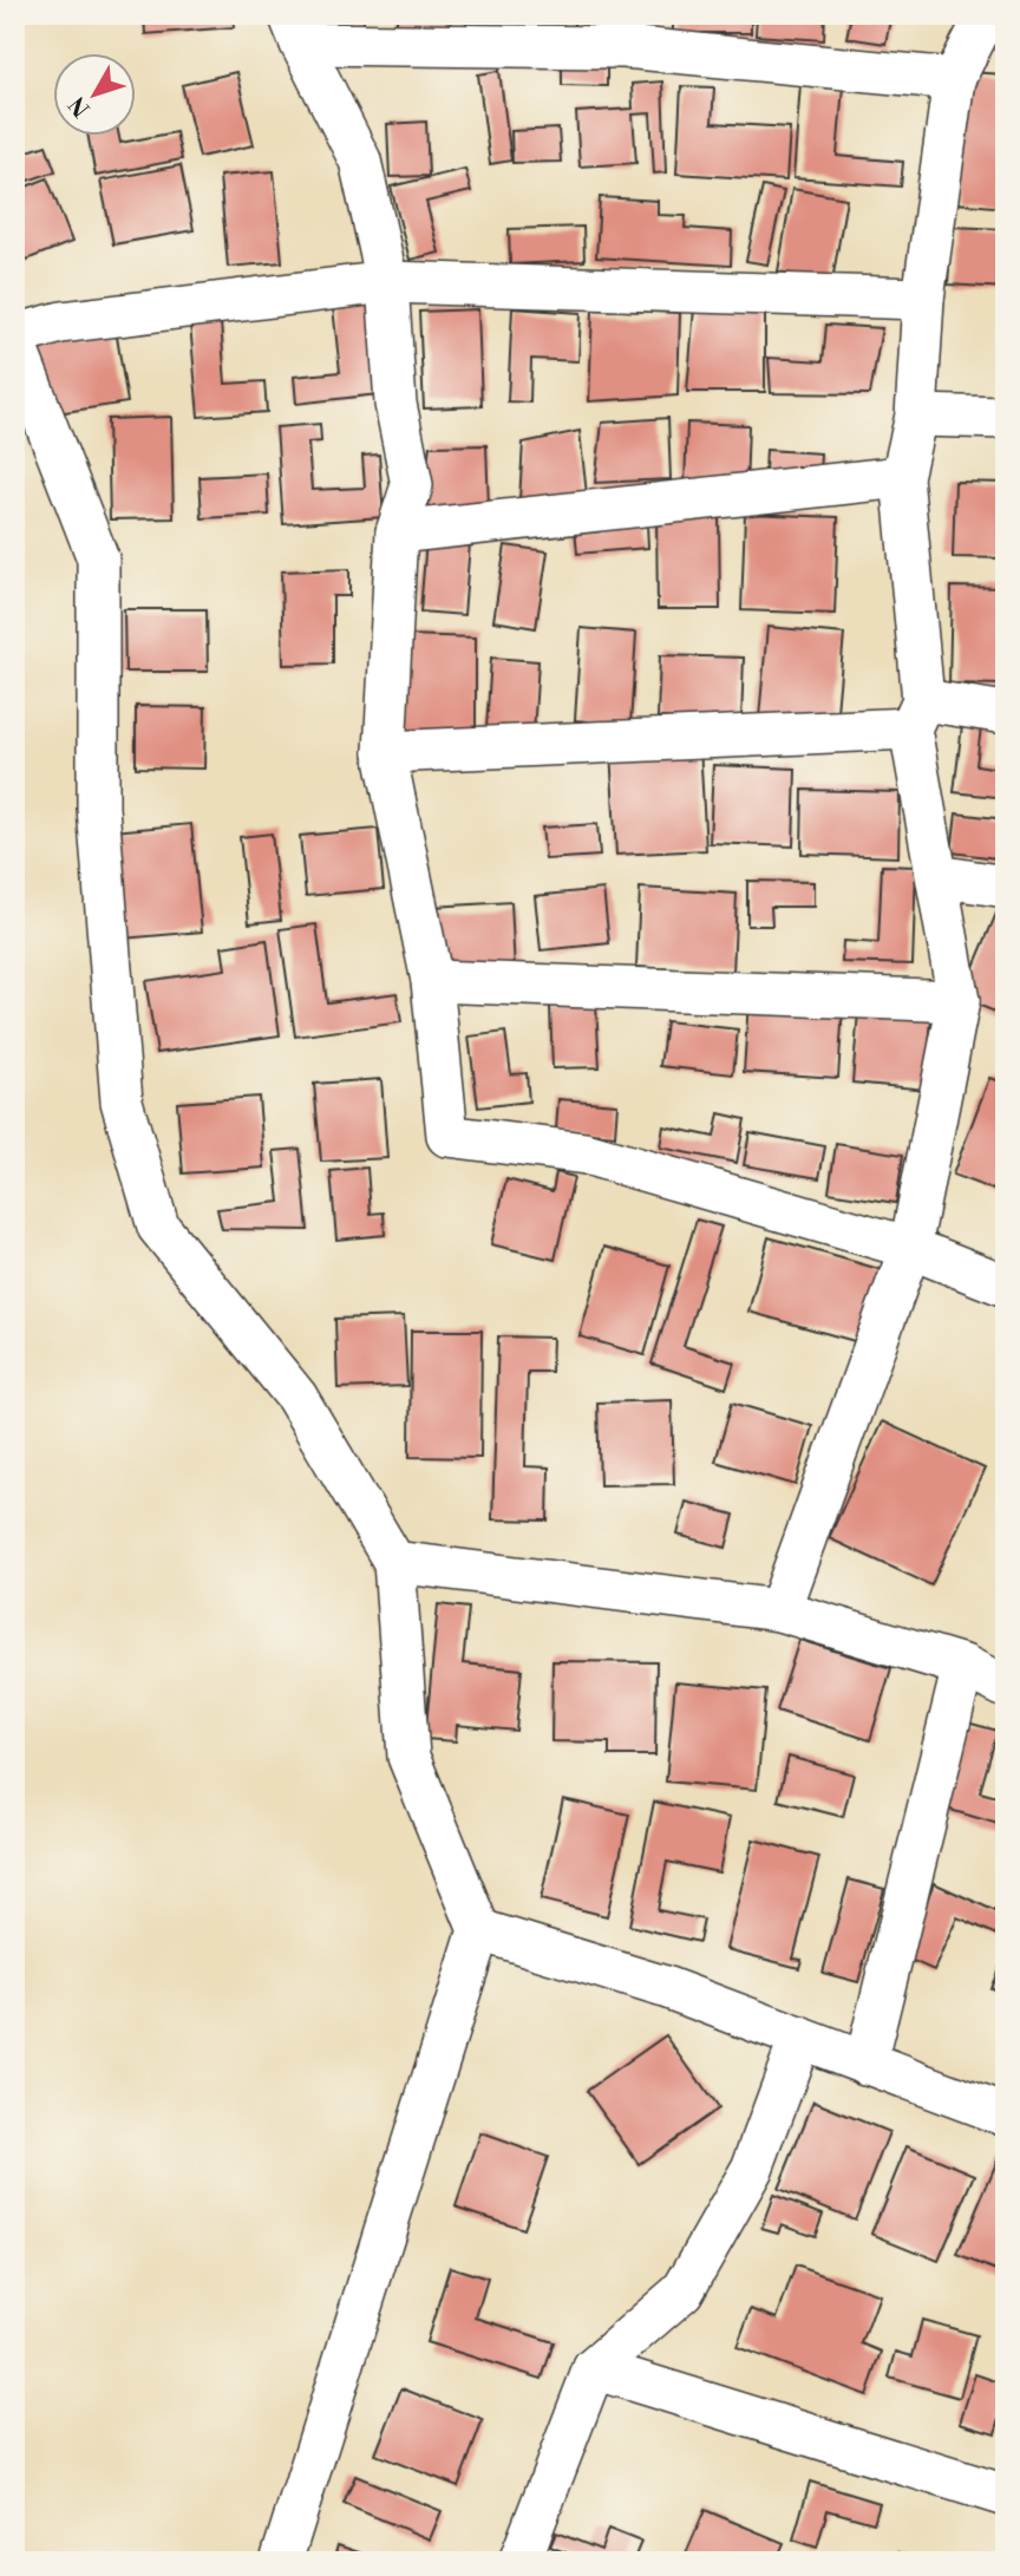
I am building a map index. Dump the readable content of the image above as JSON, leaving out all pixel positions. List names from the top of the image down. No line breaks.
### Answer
{"north":"bottom left"}
